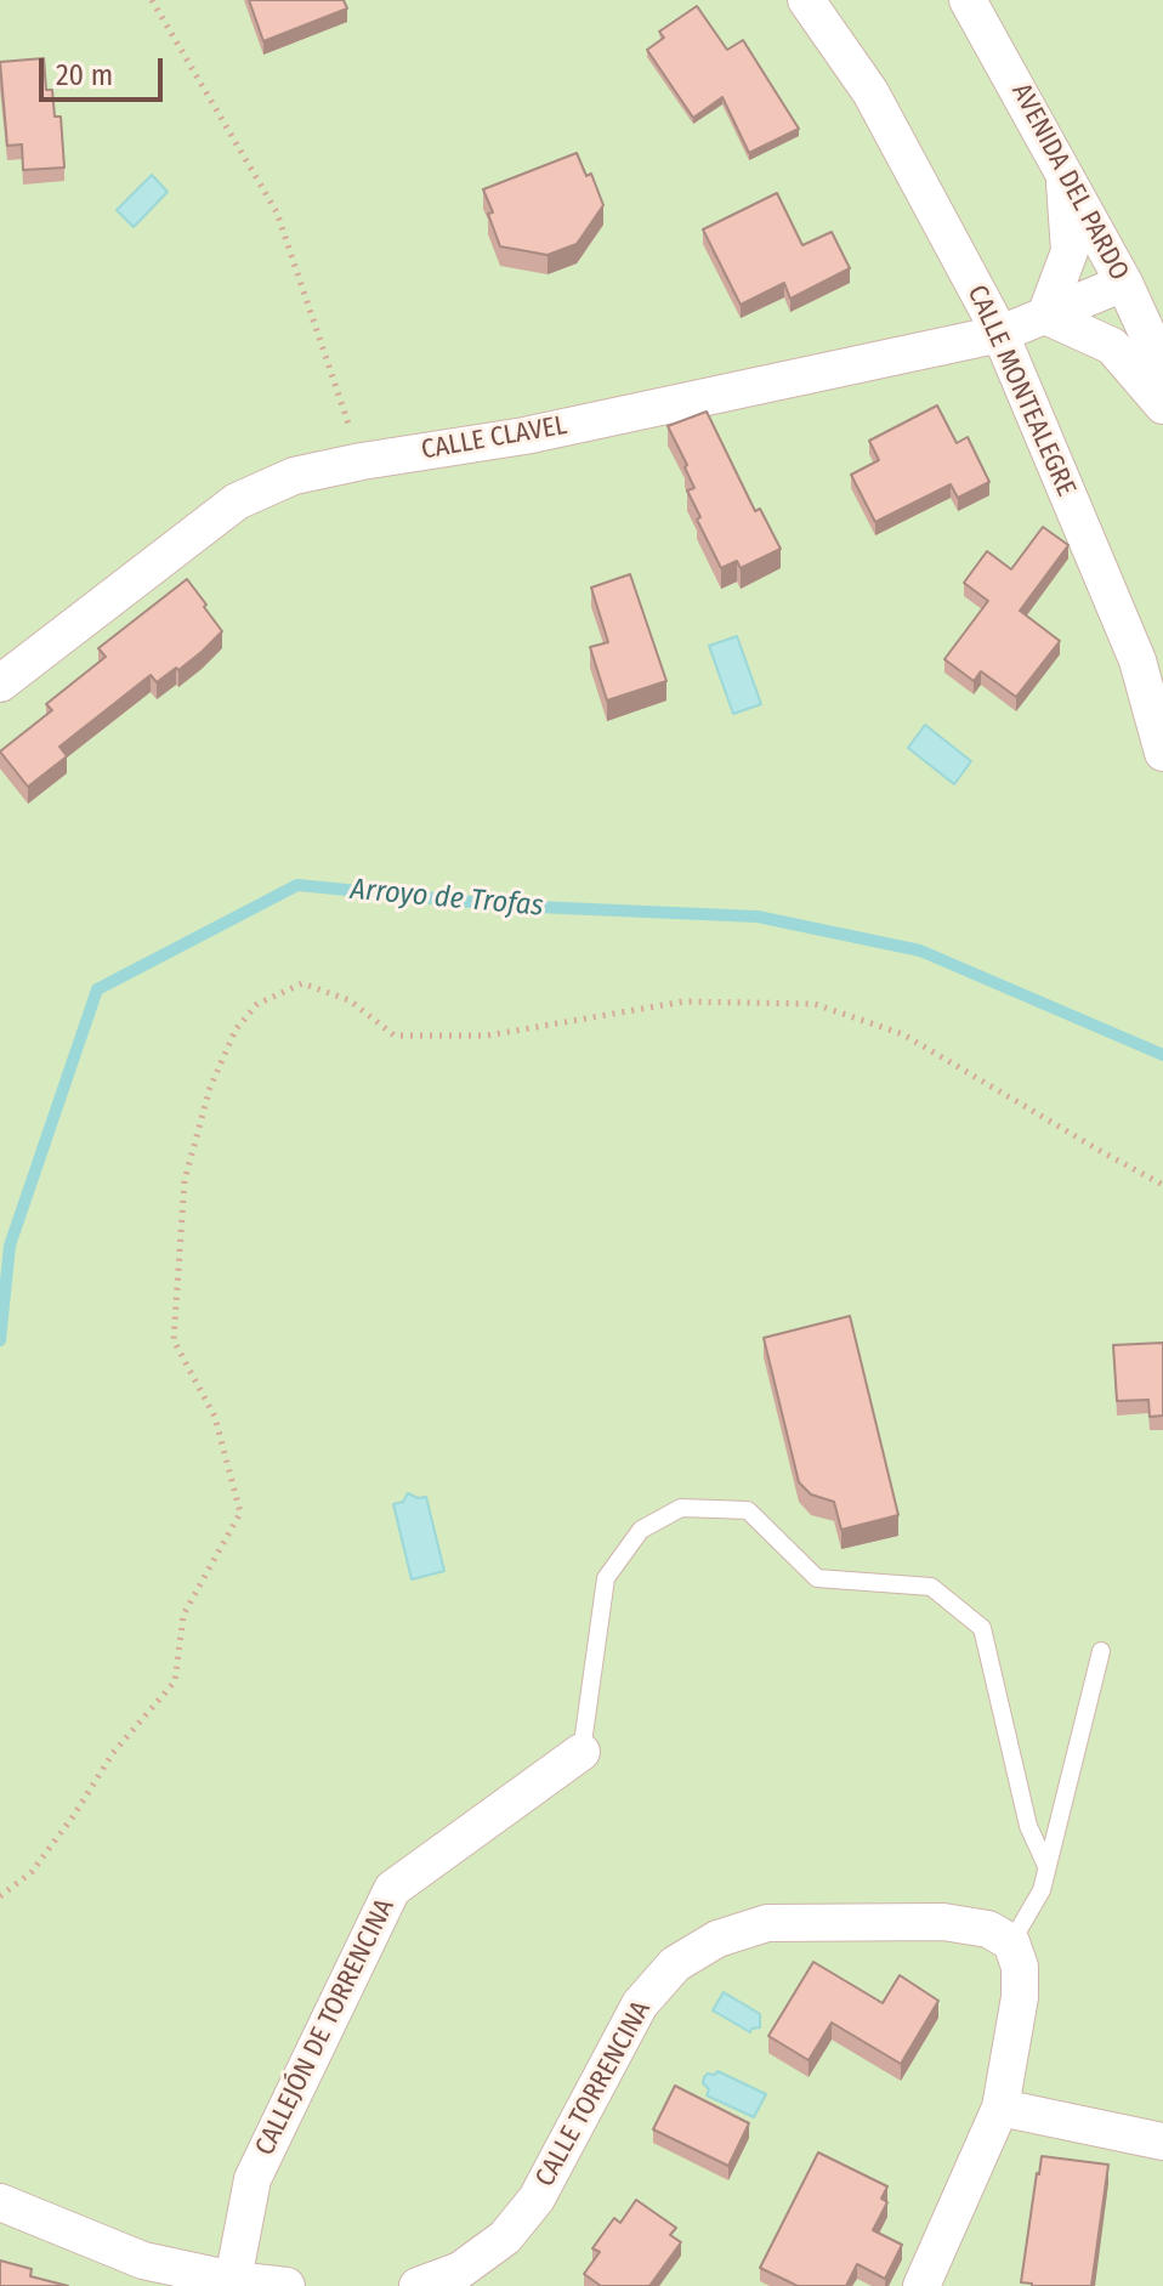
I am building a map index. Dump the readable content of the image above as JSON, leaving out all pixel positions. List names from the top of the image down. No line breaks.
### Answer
{"streets":{"street":["AVENIDA DEL PARDO","CALLE MONTEALEGRE","CALLE CLAVEL","CALLEJÓN DE TORRENCINA","CALLE TORRENCINA"]},"crossings":[["AVENIDA DEL PARDO","CALLE CLAVEL"],["CALLE MONTEALEGRE","CALLE CLAVEL"]],"water":["Arroyo de Trofas"],"scale_bar":"20 m"}
